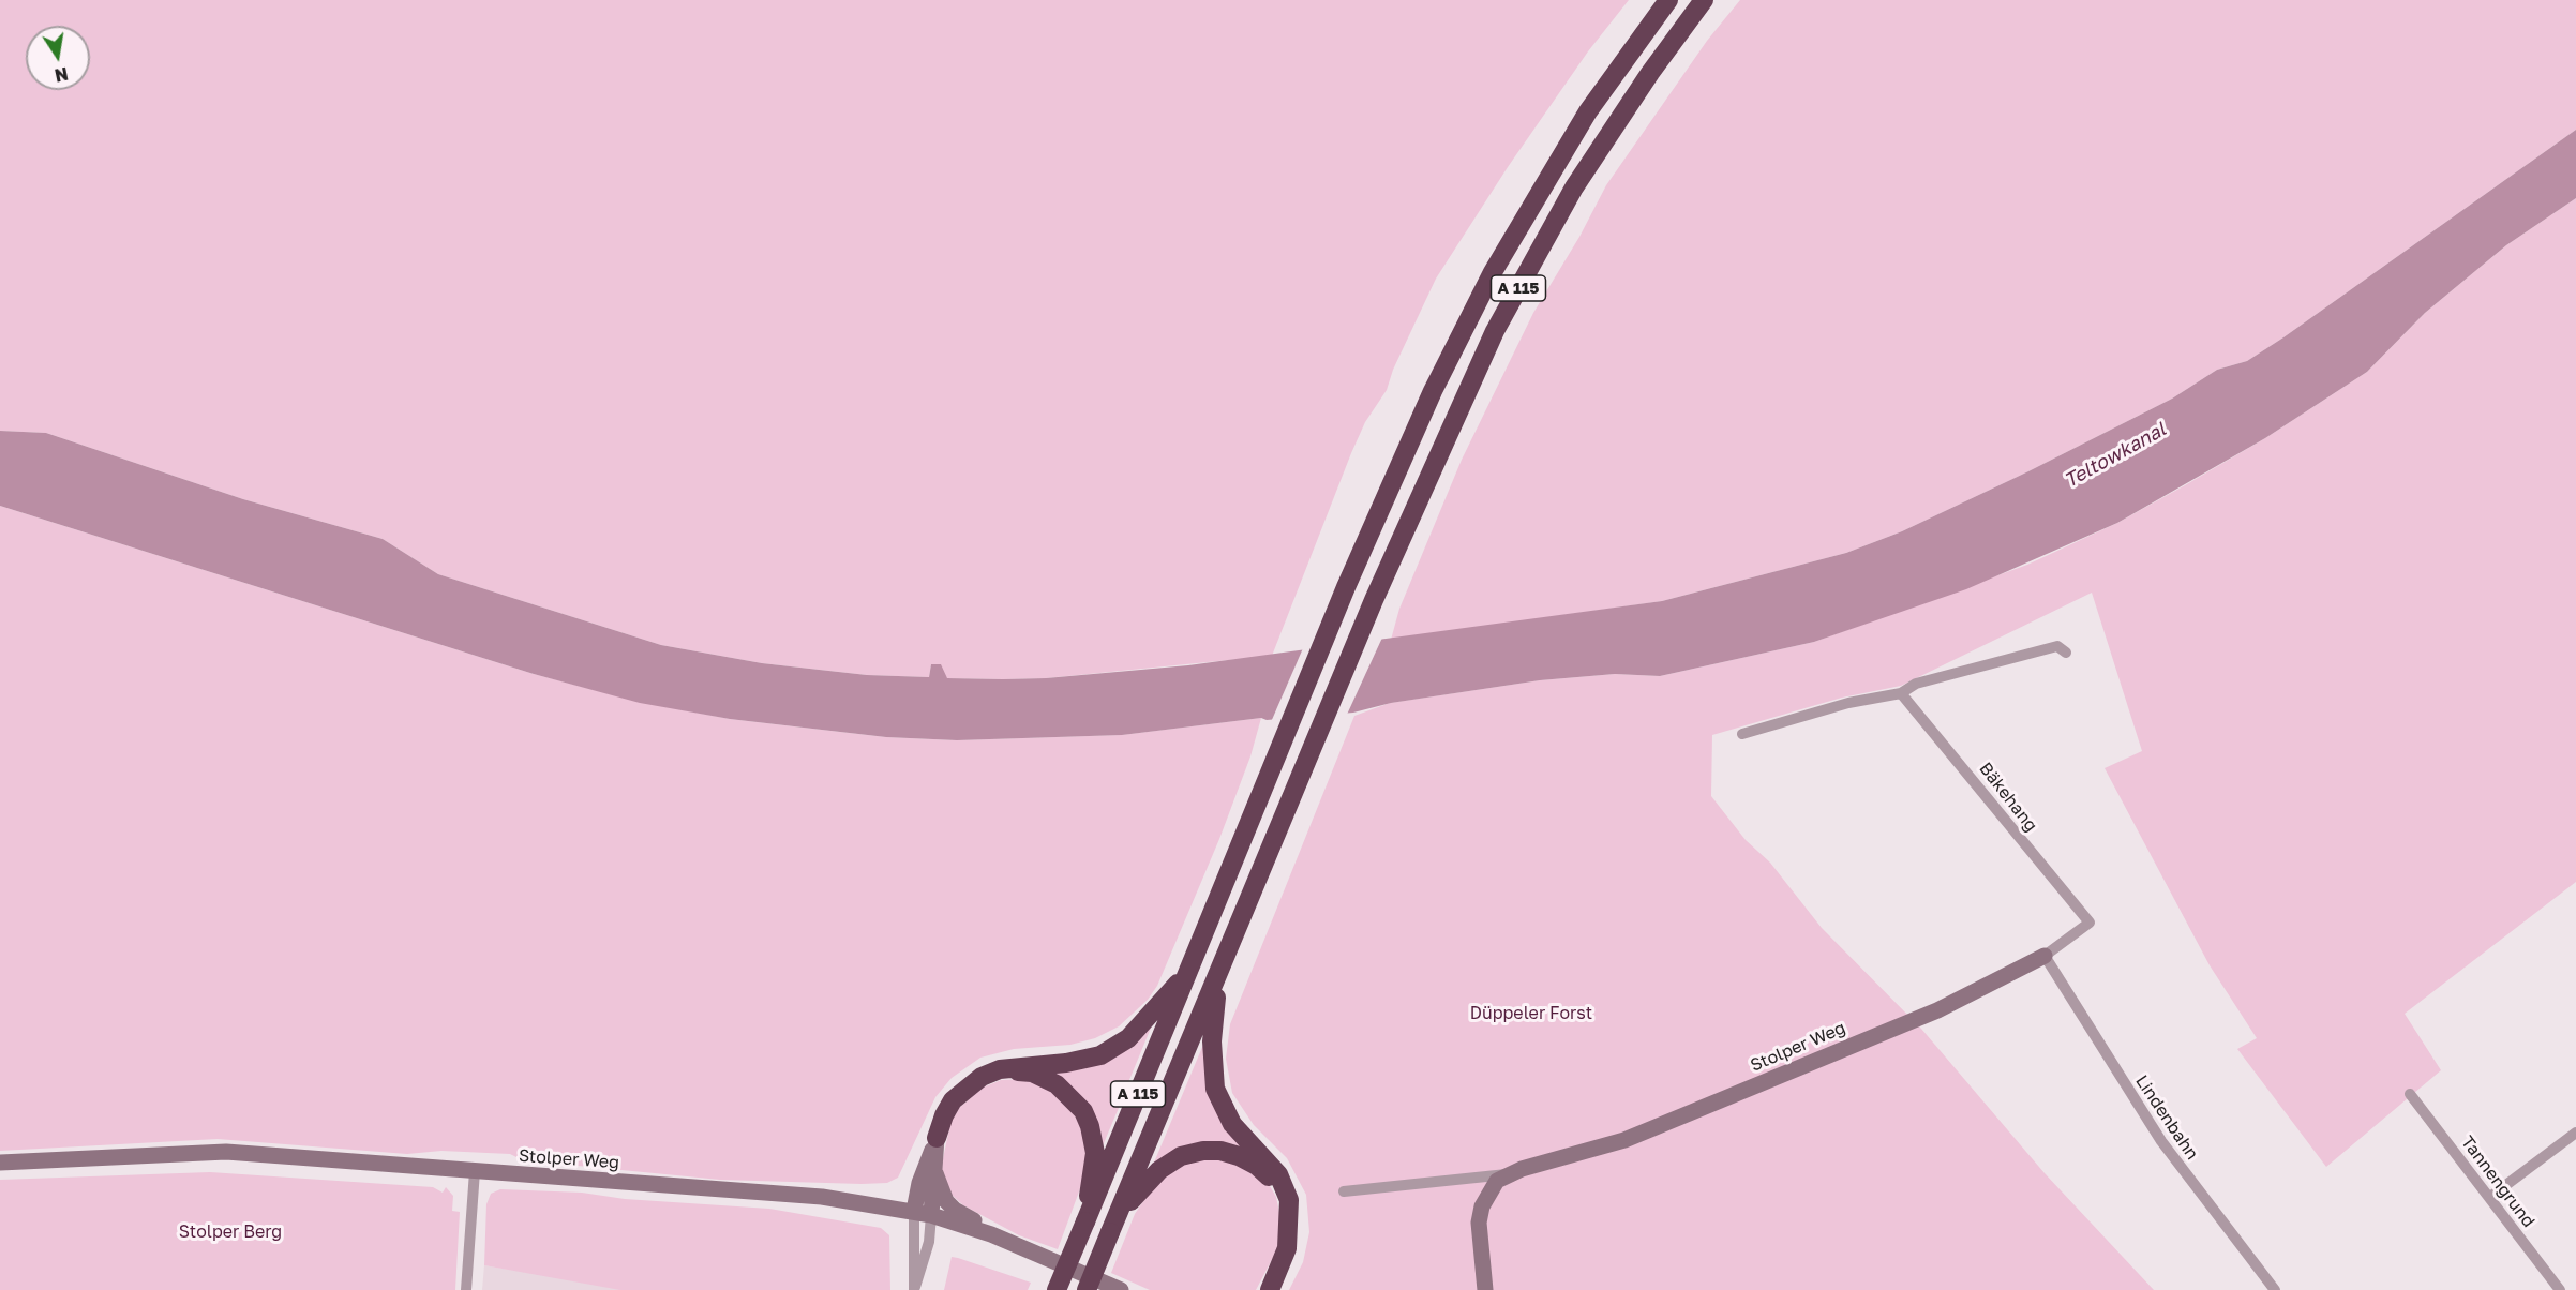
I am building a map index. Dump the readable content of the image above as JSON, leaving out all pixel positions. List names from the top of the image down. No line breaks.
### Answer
{"streets":{"highway":["A 115"],"street":["Bäkehang","Stolper Weg","Lindenbahn","Tannengrund"]},"crossings":[["Bäkehang","Stolper Weg"],["Stolper Weg","Lindenbahn"]],"water":["Teltowkanal"],"parks":["Düppeler Forst","Stolper Berg"],"north":"bottom"}
